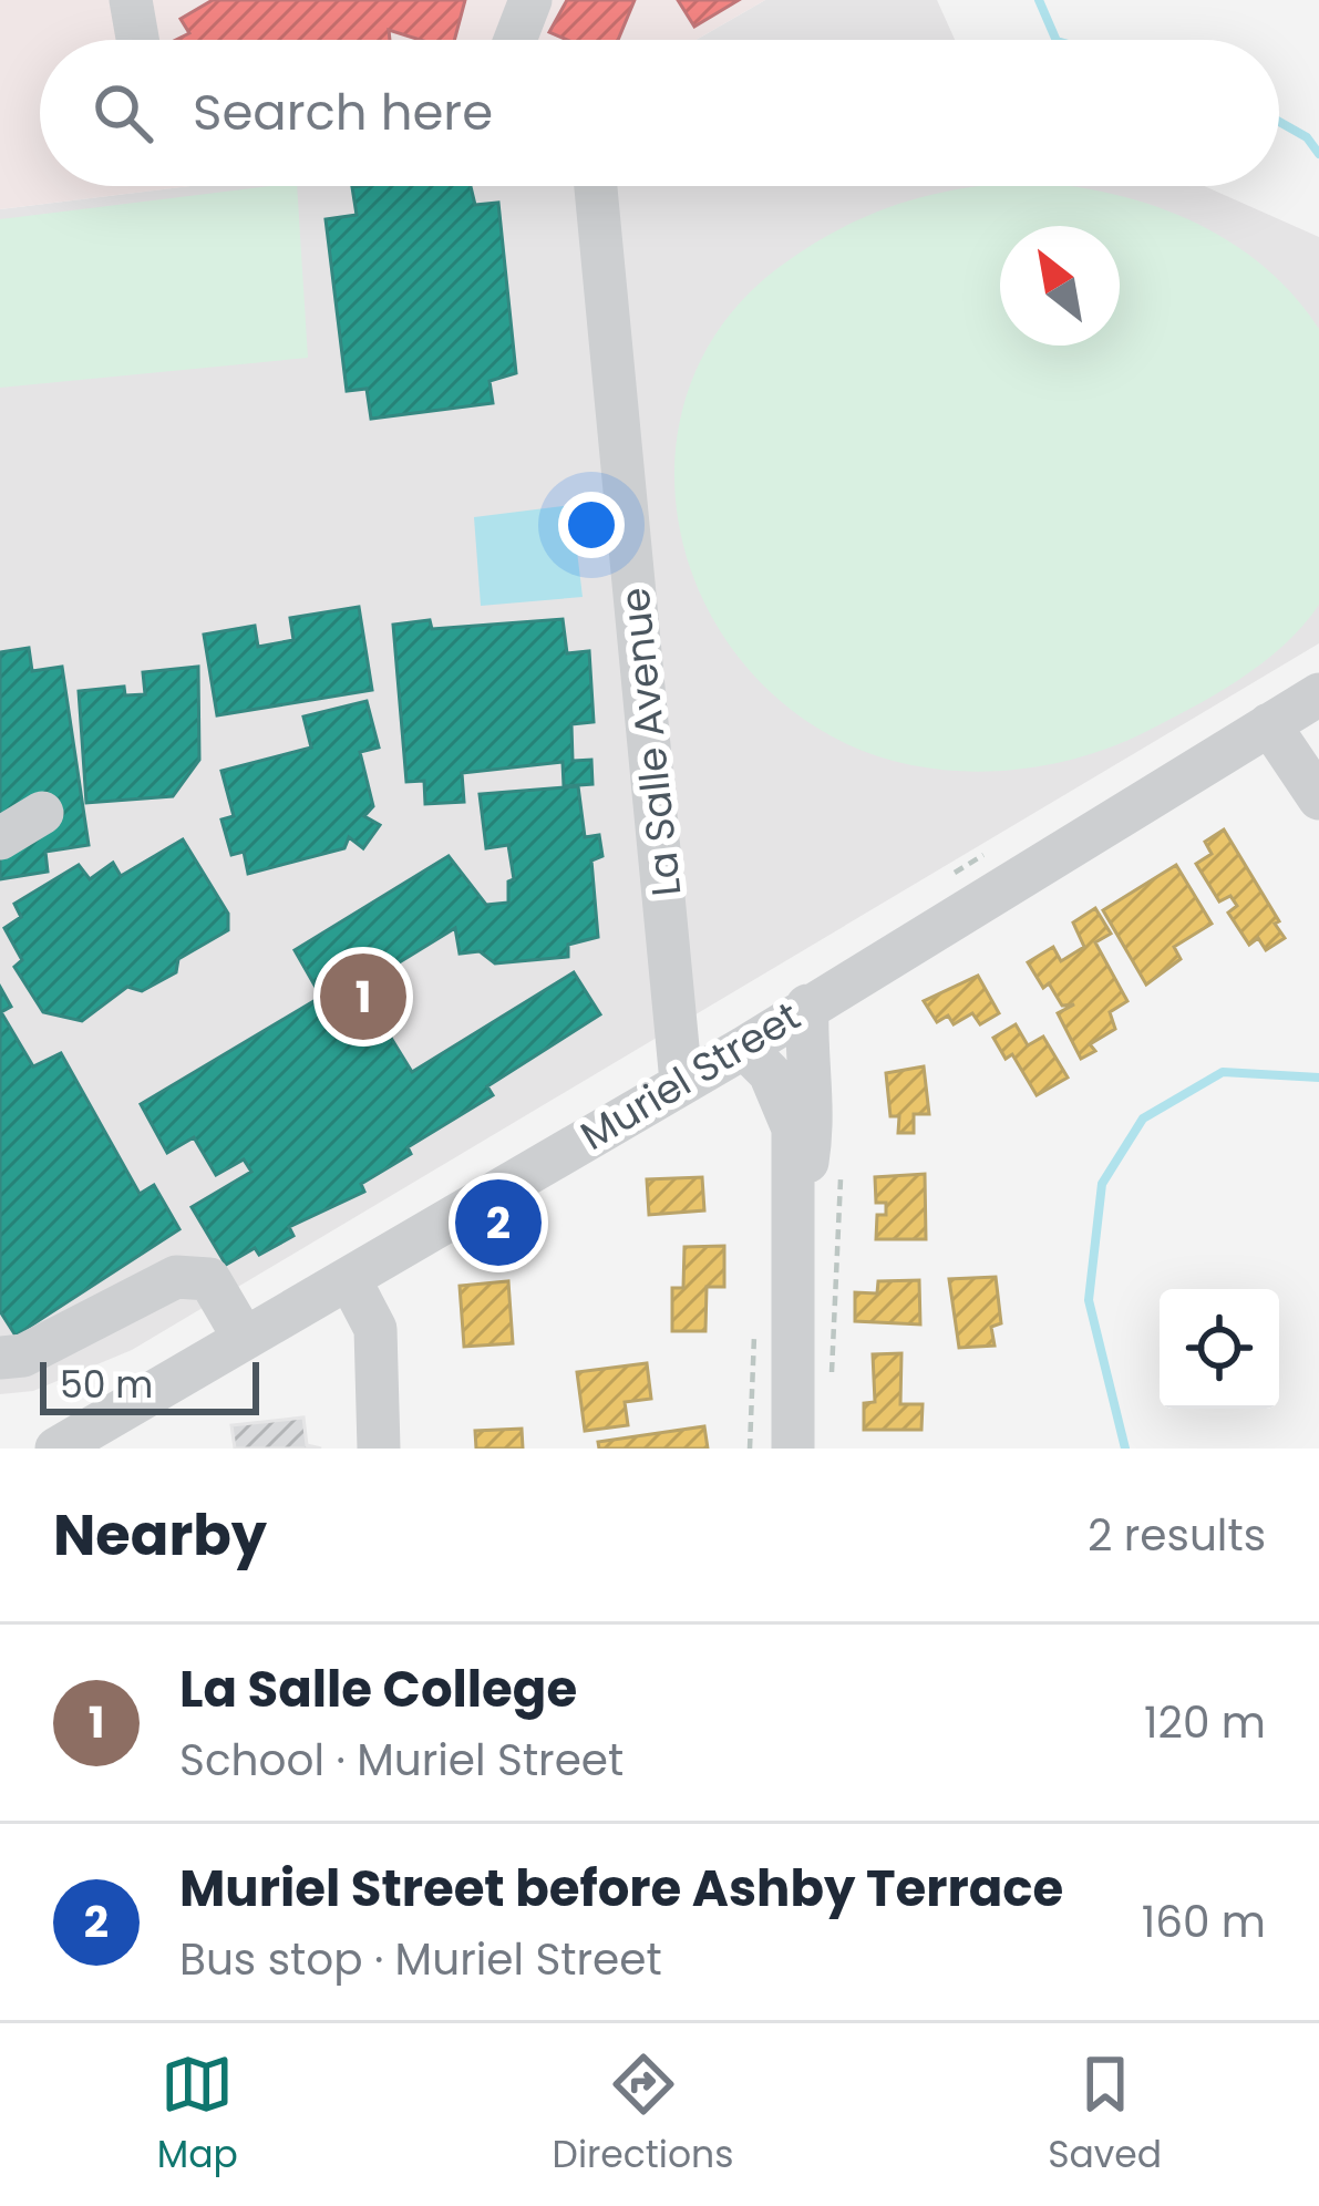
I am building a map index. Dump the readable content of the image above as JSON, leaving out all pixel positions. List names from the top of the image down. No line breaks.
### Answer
{"streets":{"street":["La Salle Avenue","Muriel Street"]},"crossings":[["La Salle Avenue","Muriel Street"]],"scale_bar":"50 m","north":"top left","page":{"search":"Search here","pins":["1","2"],"scale":"50 m","heading":["Nearby","2 results"],"list":[{"mark":"1","name":"La Salle College","note":"School · Muriel Street","value":"120 m"},{"mark":"2","name":"Muriel Street before Ashby Terrace","note":"Bus stop · Muriel Street","value":"160 m"}],"nav":["Map","Directions","Saved"]}}
